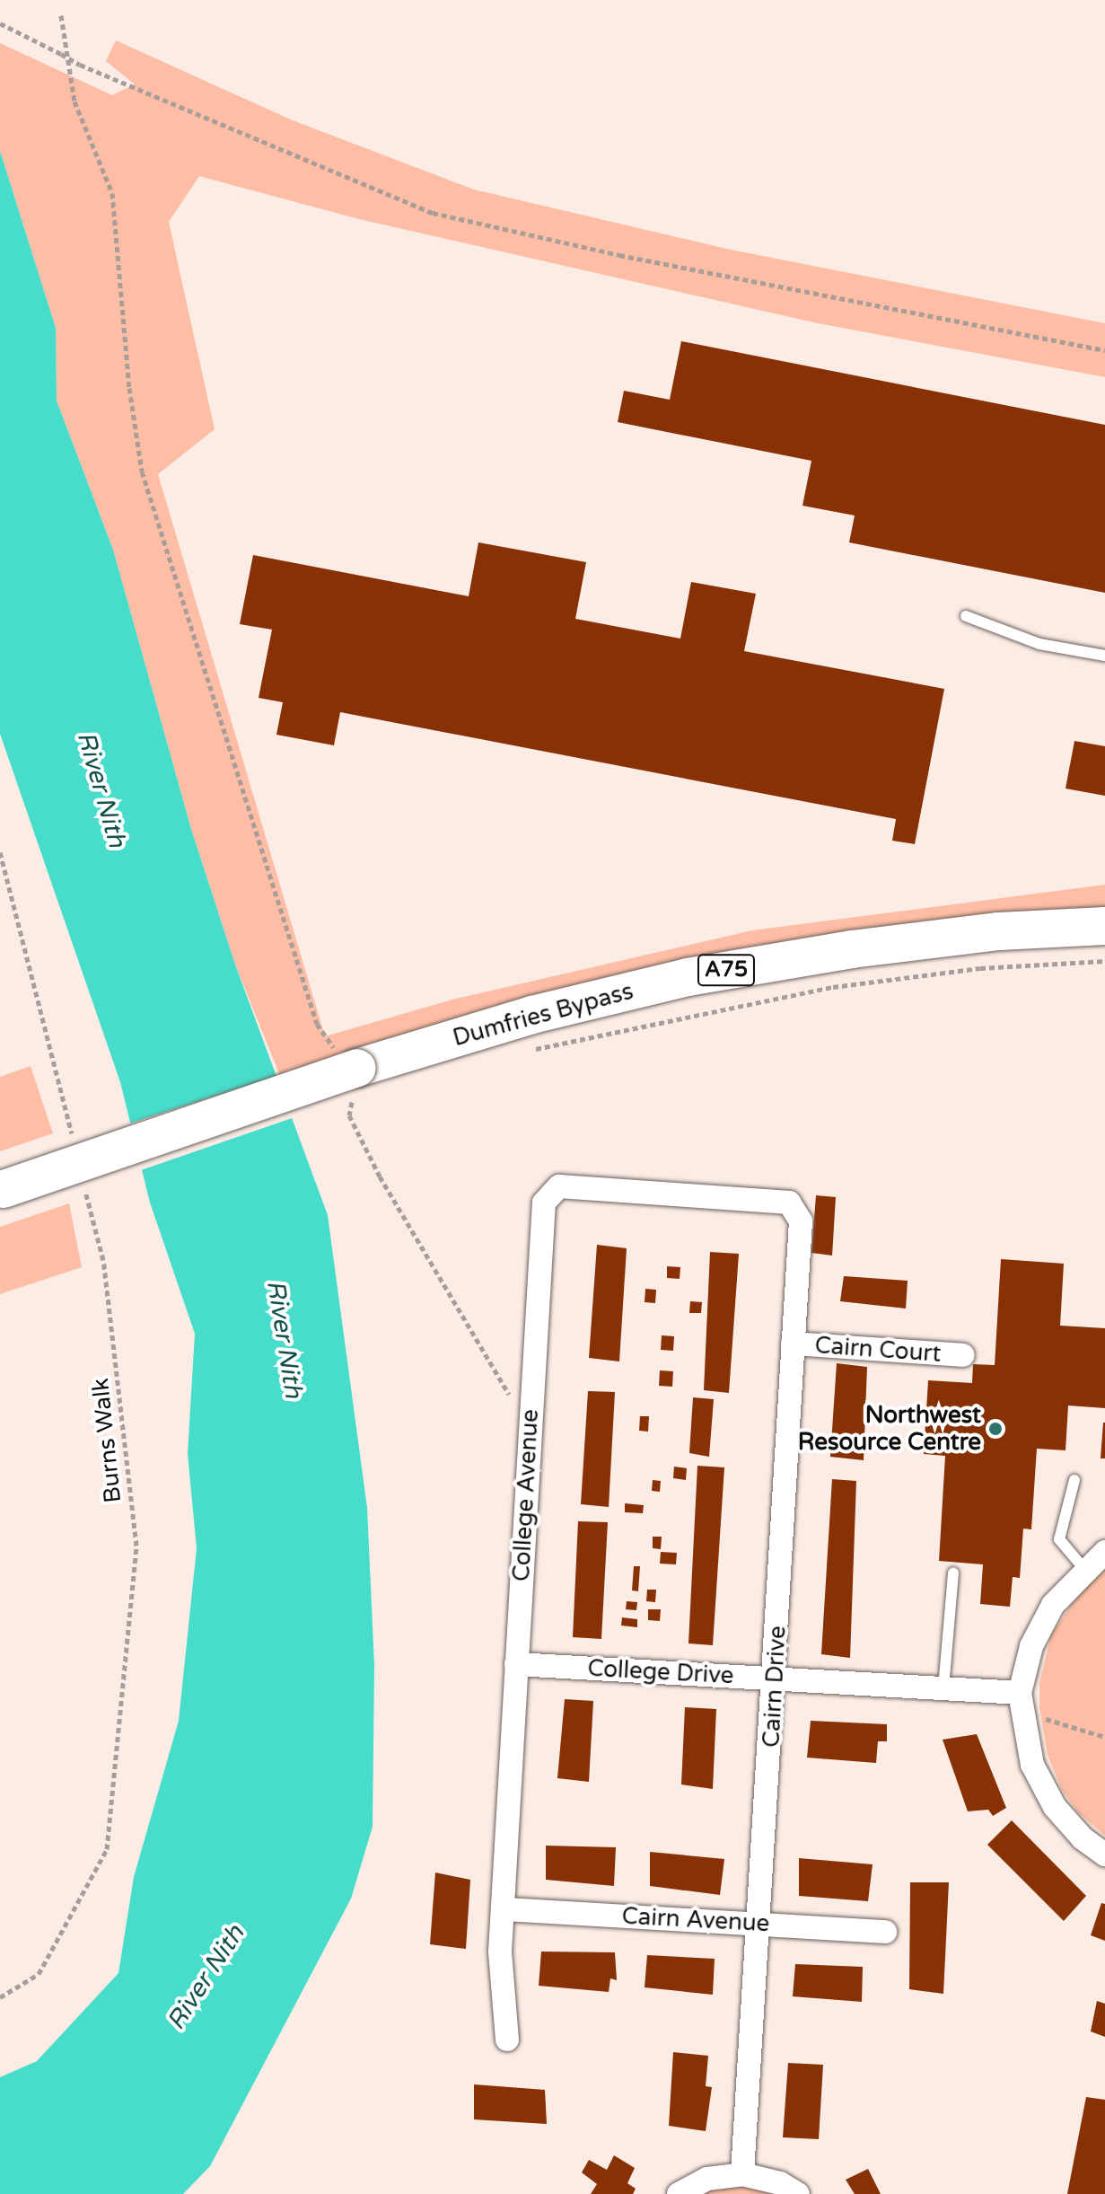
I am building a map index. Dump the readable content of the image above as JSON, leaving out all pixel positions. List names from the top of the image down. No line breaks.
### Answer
{"streets":{"highway":["A75","Dumfries Bypass"],"street":["Cairn Court","College Avenue","College Drive","Cairn Drive","Cairn Avenue"],"path":["Burns Walk"]},"crossings":[["Cairn Court","Cairn Drive"],["College Avenue","College Drive"],["College Avenue","Cairn Drive"],["College Avenue","Cairn Avenue"],["College Drive","Cairn Drive"],["Cairn Drive","Cairn Avenue"]],"water":["River Nith"],"places":["Northwest Resource Centre"]}
